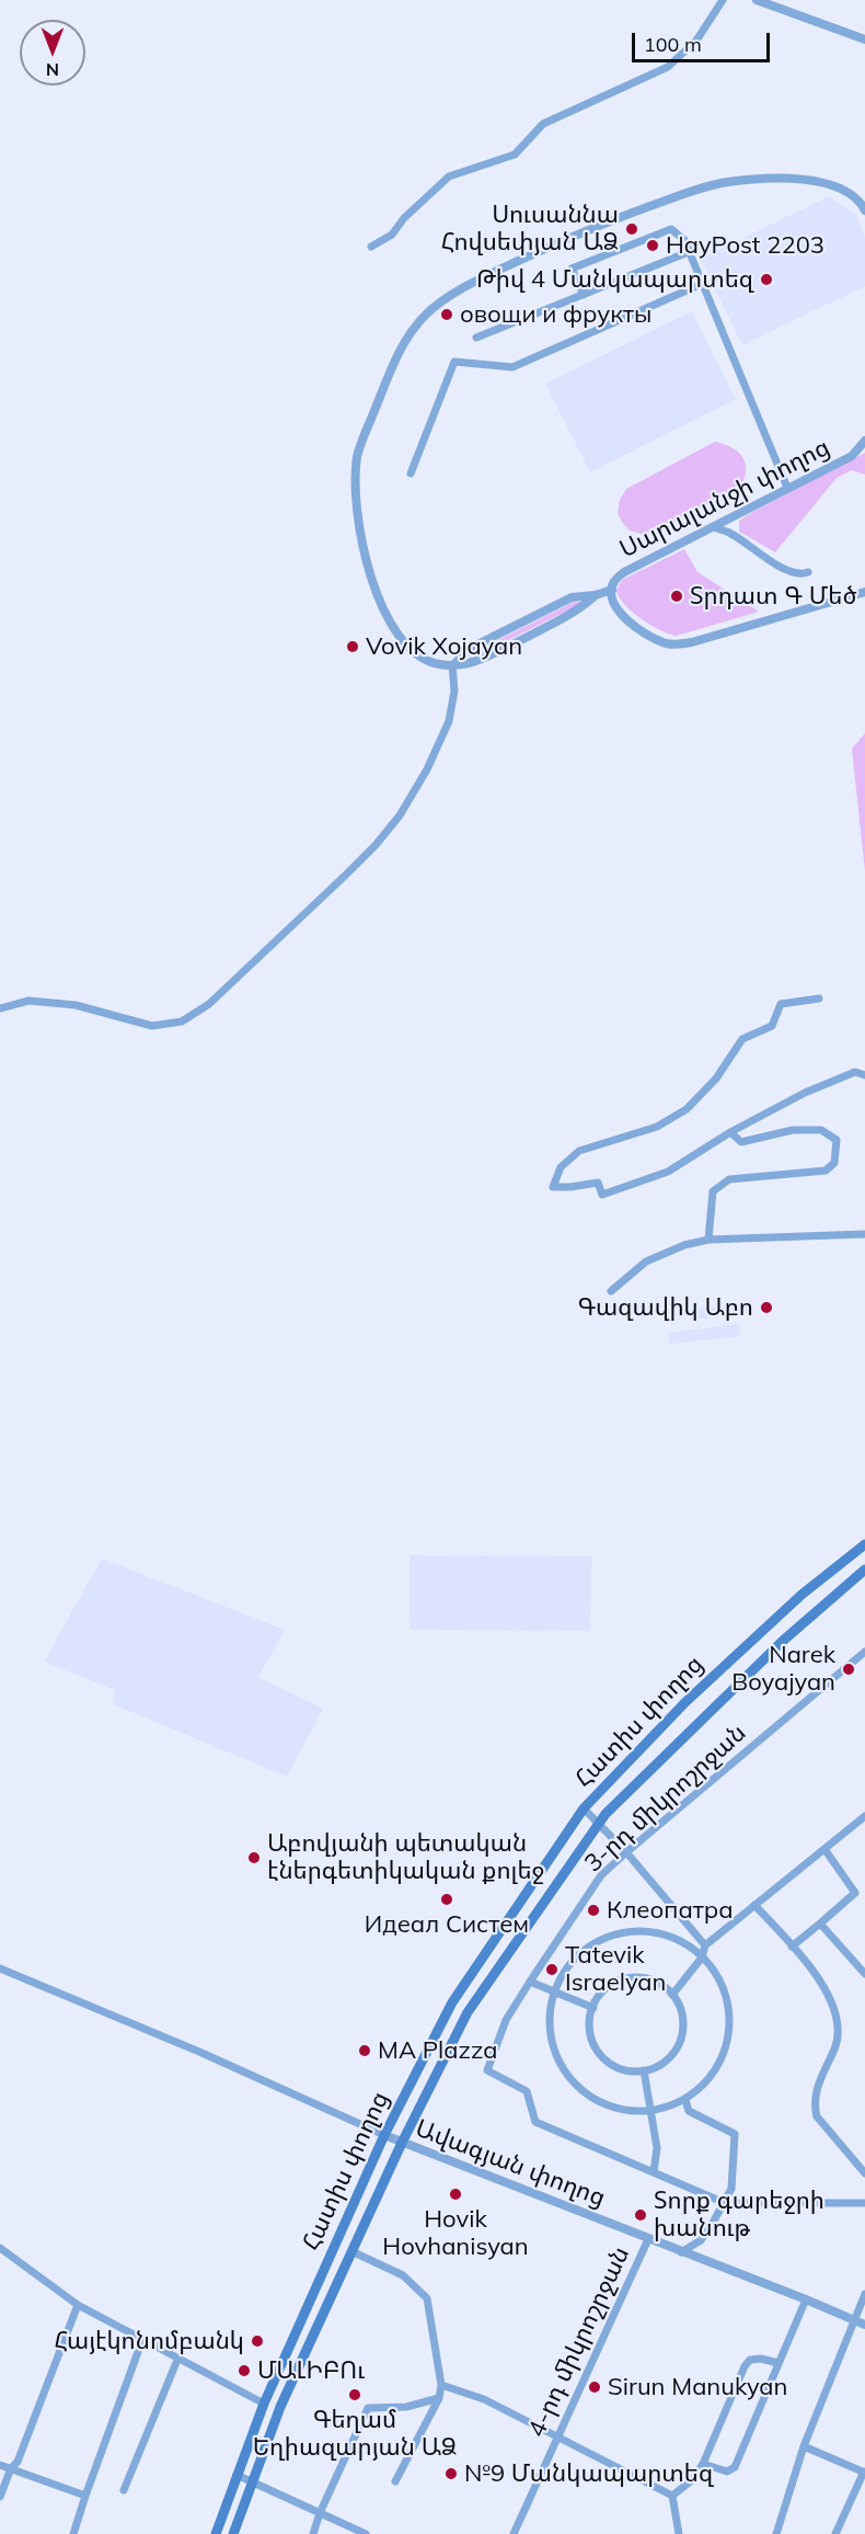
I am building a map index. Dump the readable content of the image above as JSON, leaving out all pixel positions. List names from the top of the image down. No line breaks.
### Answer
{"streets":{"main road":["Հատիս փողոց"],"street":["Սարալանջի փողոց","3-րդ միկրոշրջան","Ավագյան փողոց","4-րդ միկրոշրջան"]},"crossings":[["Հատիս փողոց","Ավագյան փողոց"],["Ավագյան փողոց","4-րդ միկրոշրջան"]],"places":["Սուսաննա Հովսեփյան ԱՁ","HayPost 2203","Թիվ 4 Մանկապարտեզ","овощи и фрукты","Տրդատ Գ Մեծ","Vovik Xojayan","Գազավիկ Աբո","Narek Boyajyan","Աբովյանի պետական էներգետիկական քոլեջ","Идеал Систем","Клеопатра","Tatevik Israelyan","MA Plazza","Hovik Hovhanisyan","Տորք գարեջրի խանութ","Հայէկոնոմբանկ","ՄԱԼԻԲՈւ","Sirun Manukyan","Գեղամ Եղիազարյան ԱՁ","№9 Մանկապարտեզ"],"scale_bar":"100 m","north":"bottom"}
